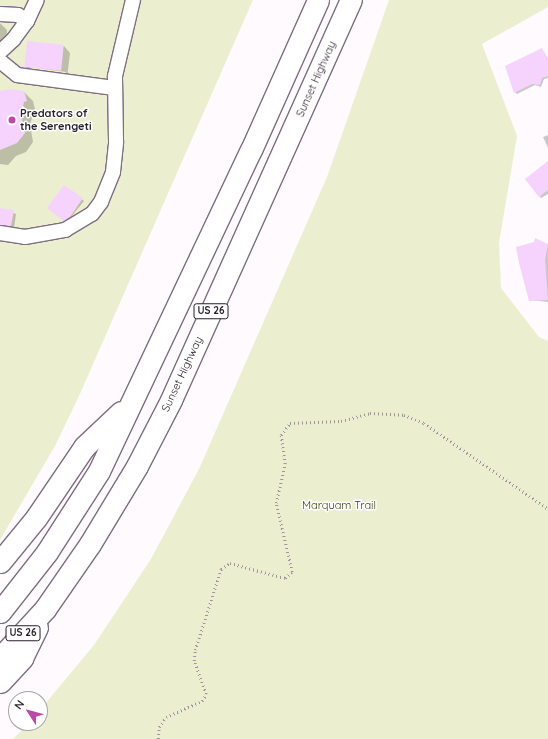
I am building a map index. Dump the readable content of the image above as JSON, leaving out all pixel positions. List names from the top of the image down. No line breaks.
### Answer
{"streets":{"highway":["Sunset Highway","US 26"]},"parks":["Marquam Trail"],"places":["Predators of the Serengeti"],"north":"top left"}
